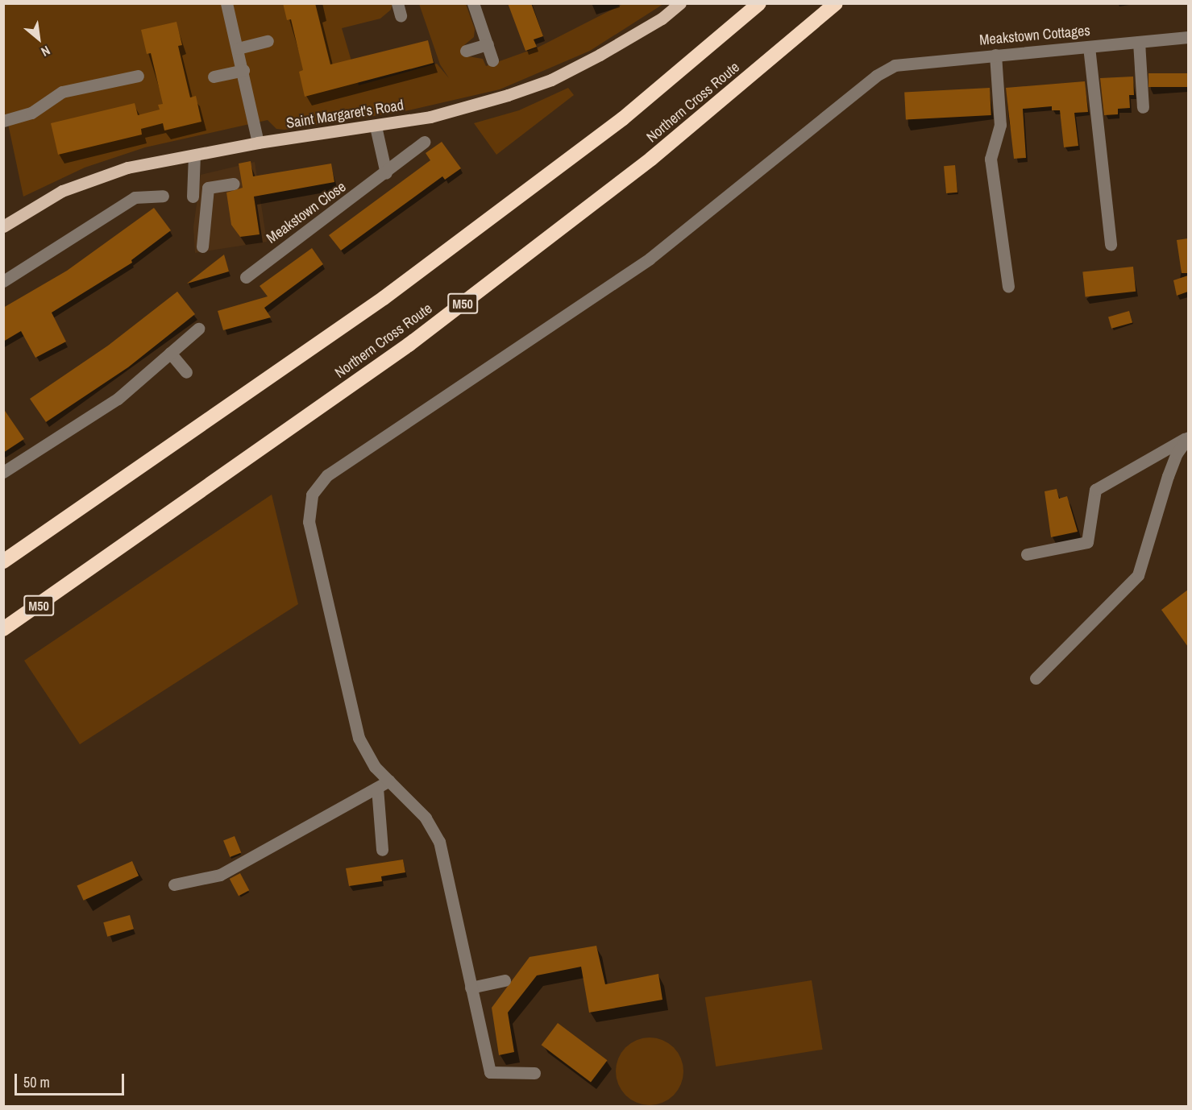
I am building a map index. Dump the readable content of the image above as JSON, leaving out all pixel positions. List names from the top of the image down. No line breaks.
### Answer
{"streets":{"highway":["Northern Cross Route","M50"],"main road":["Saint Margaret's Road"],"street":["Meakstown Cottages","Meakstown Close"]},"scale_bar":"50 m","north":"bottom right"}
